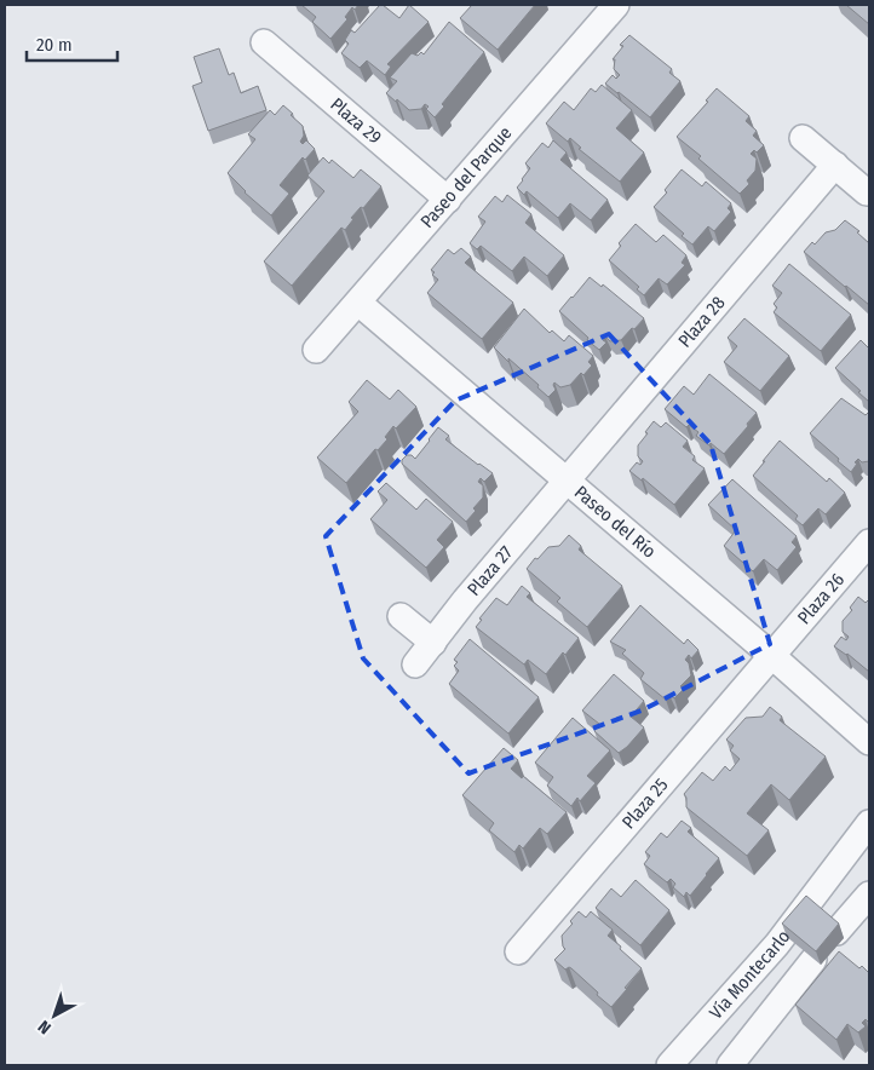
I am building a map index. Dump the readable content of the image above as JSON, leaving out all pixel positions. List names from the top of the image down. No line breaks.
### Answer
{"streets":{"street":["Plaza 29","Paseo del Parque","Plaza 28","Paseo del Río","Plaza 27","Plaza 26","Plaza 25","Vía Montecarlo"]},"crossings":[["Plaza 29","Paseo del Parque"],["Paseo del Parque","Paseo del Río"],["Plaza 28","Paseo del Río"],["Plaza 28","Plaza 27"],["Paseo del Río","Plaza 27"],["Paseo del Río","Plaza 26"],["Paseo del Río","Plaza 25"],["Plaza 26","Plaza 25"]],"scale_bar":"20 m","north":"bottom left"}
